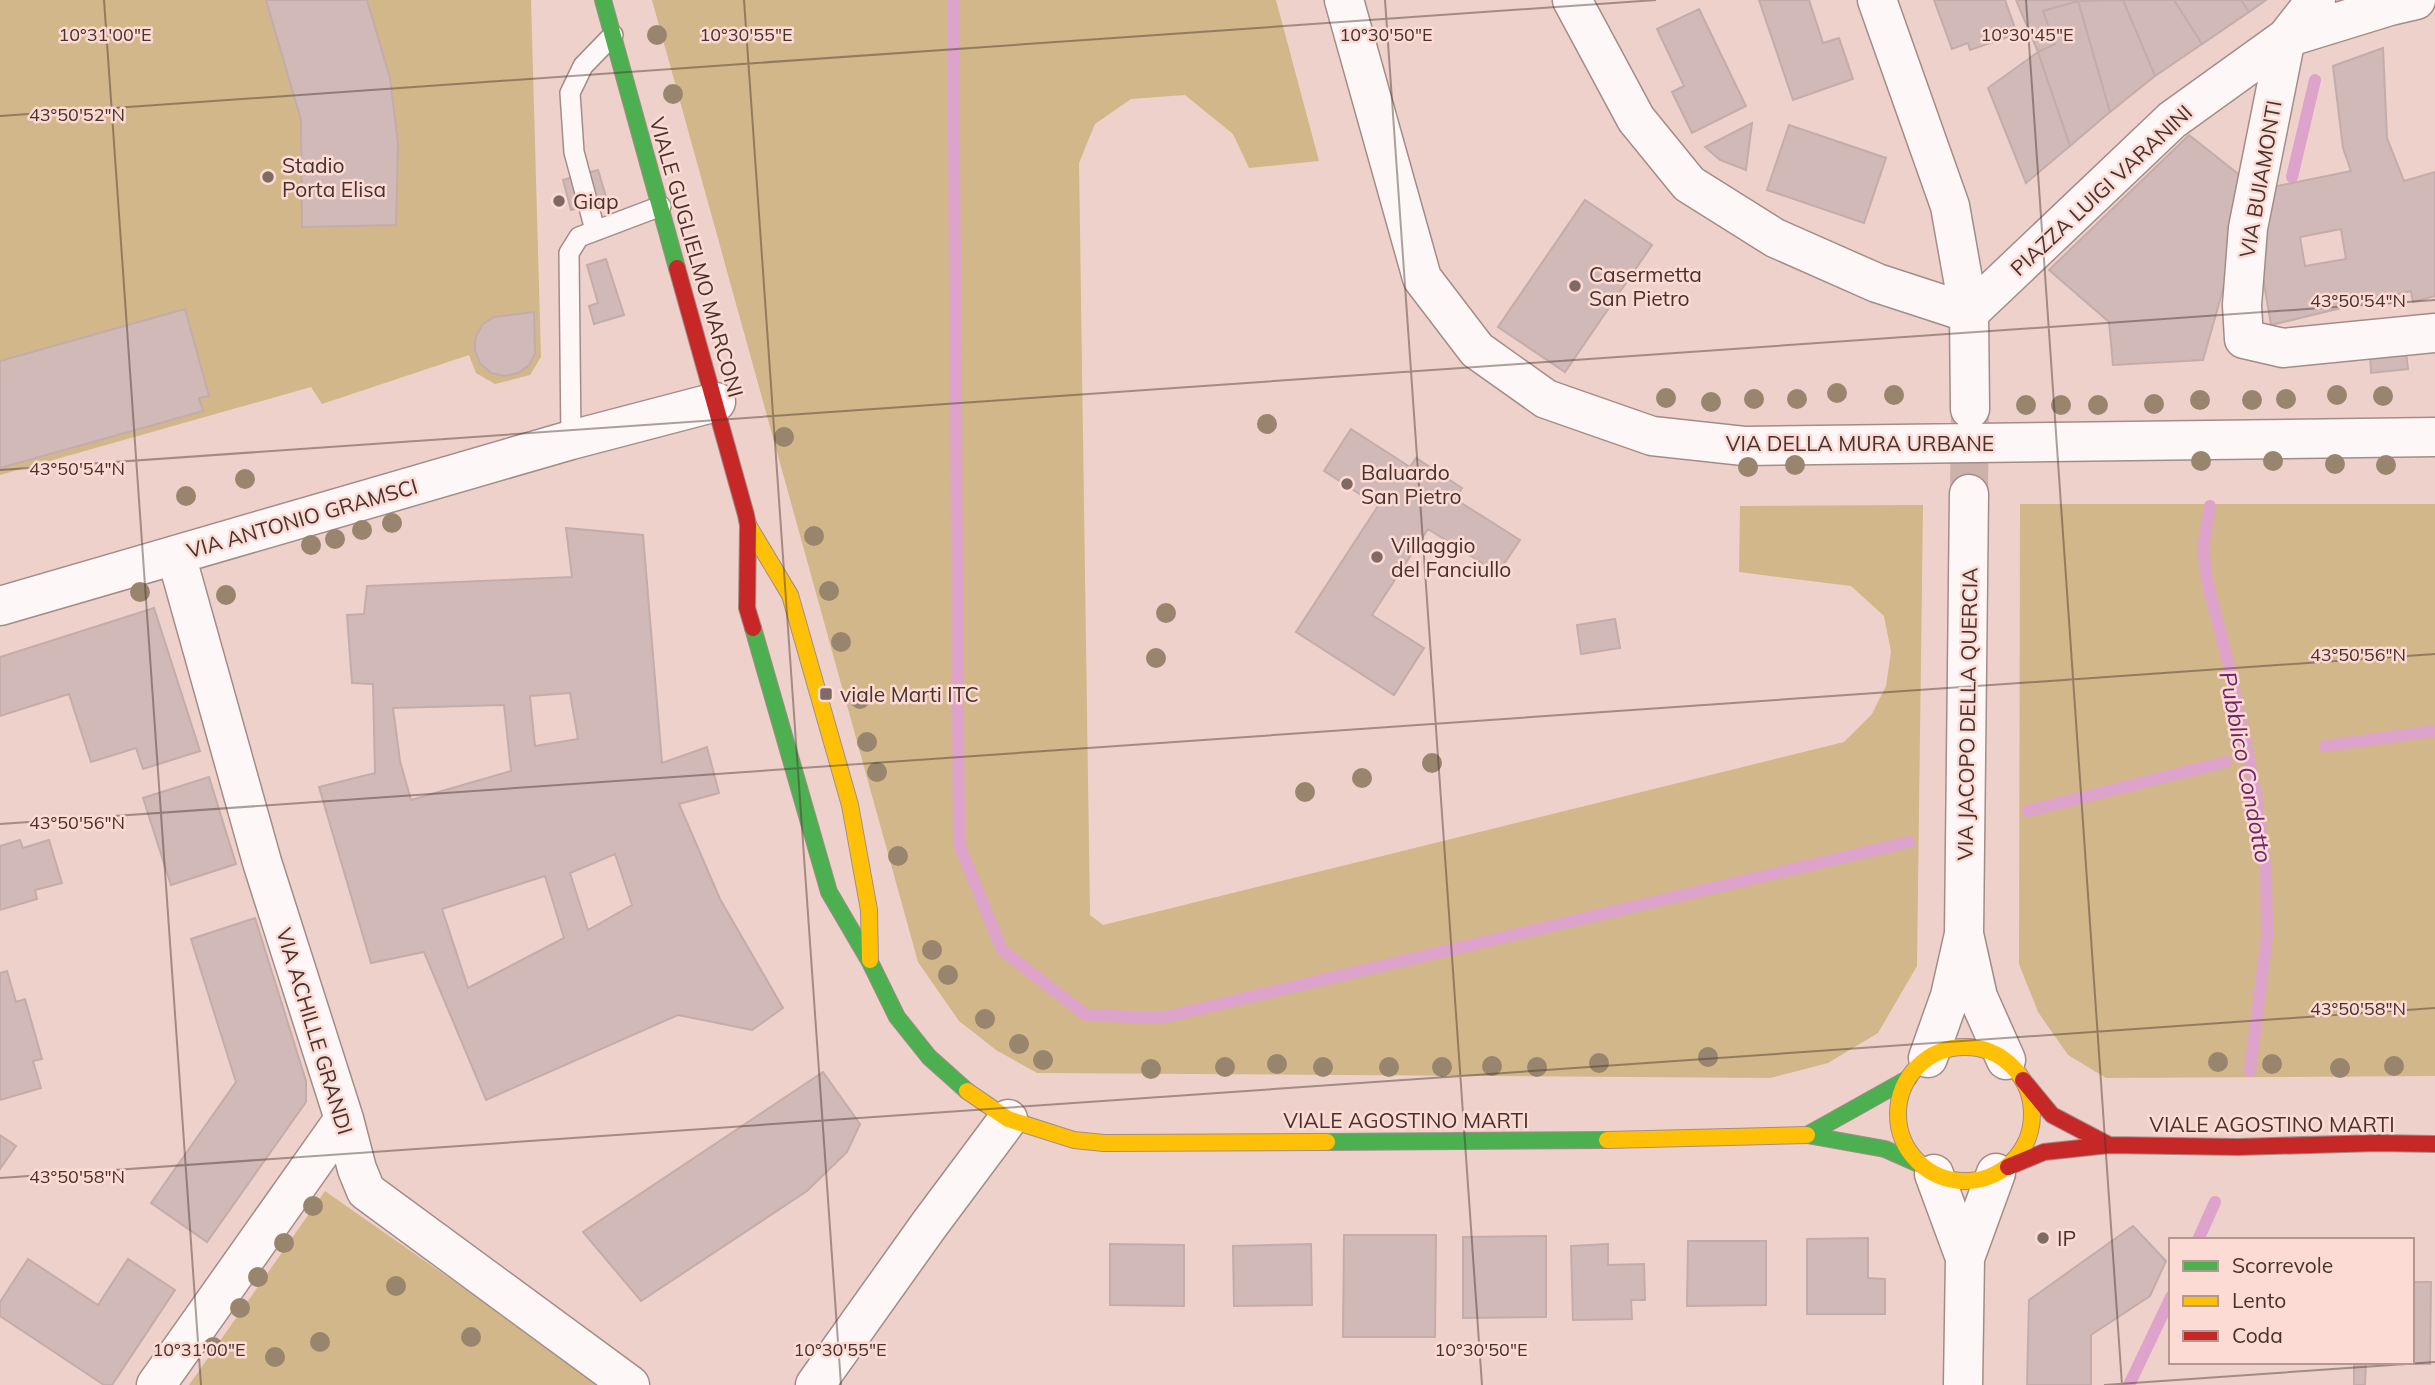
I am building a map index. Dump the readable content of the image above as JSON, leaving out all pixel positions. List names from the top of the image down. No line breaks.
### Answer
{"streets":{"main road":["VIALE GUGLIELMO MARCONI","VIALE AGOSTINO MARTI"],"street":["VIA BUIAMONTI","PIAZZA LUIGI VARANINI","VIA DELLA MURA URBANE","VIA ANTONIO GRAMSCI","VIA JACOPO DELLA QUERCIA","VIA ACHILLE GRANDI"]},"crossings":[["VIA BUIAMONTI","PIAZZA LUIGI VARANINI"],["VIALE GUGLIELMO MARCONI","VIA ANTONIO GRAMSCI"],["VIALE GUGLIELMO MARCONI","VIALE AGOSTINO MARTI"],["VIA ANTONIO GRAMSCI","VIA ACHILLE GRANDI"],["VIA JACOPO DELLA QUERCIA","VIALE AGOSTINO MARTI"]],"water":["Pubblico Condotto"],"places":{"other":["Stadio Porta Elisa","Giap","Casermetta San Pietro","Baluardo San Pietro","Villaggio del Fanciullo","IP"],"transit":["viale Marti ITC"]},"legend":["Scorrevole","Lento","Coda"],"coordinates":["10°31'00\"E","10°30'55\"E","10°30'50\"E","10°30'45\"E","43°50'52\"N","43°50'54\"N","43°50'56\"N","43°50'58\"N"]}
